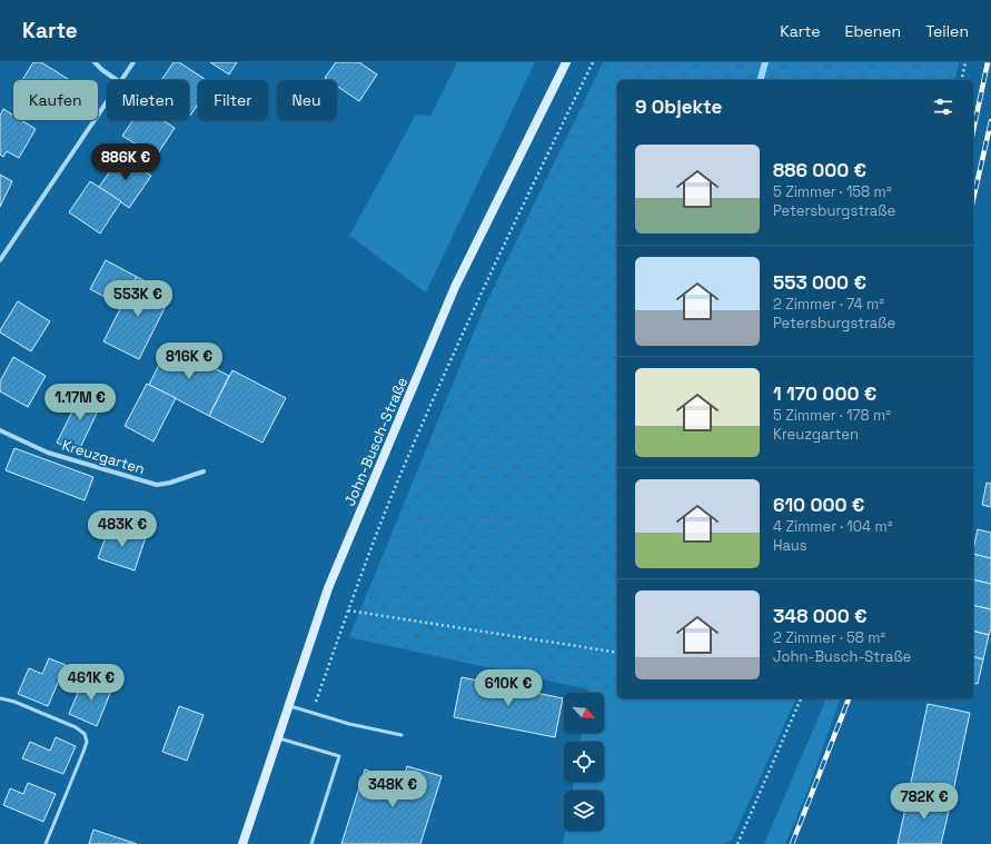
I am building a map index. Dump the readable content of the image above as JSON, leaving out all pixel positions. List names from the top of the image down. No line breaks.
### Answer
{"streets":{"main road":["John-Busch-Straße"],"street":["Kreuzgarten"]},"north":"bottom right","page":{"header":"Karte","nav":["Karte","Ebenen","Teilen"],"chip":["Kaufen","Mieten","Filter","Neu"],"heading":"9 Objekte","list":[{"name":"886 000 €","note":"5 Zimmer · 158 m² · Petersburgstraße"},{"name":"553 000 €","note":"2 Zimmer · 74 m² · Petersburgstraße"},{"name":"1 170 000 €","note":"5 Zimmer · 178 m² · Kreuzgarten"},{"name":"610 000 €","note":"4 Zimmer · 104 m² · Haus"},{"name":"348 000 €","note":"2 Zimmer · 58 m² · John-Busch-Straße"}],"price":["886K €","553K €","816K €","1.17M €","483K €","461K €","610K €","348K €","782K €"]}}
